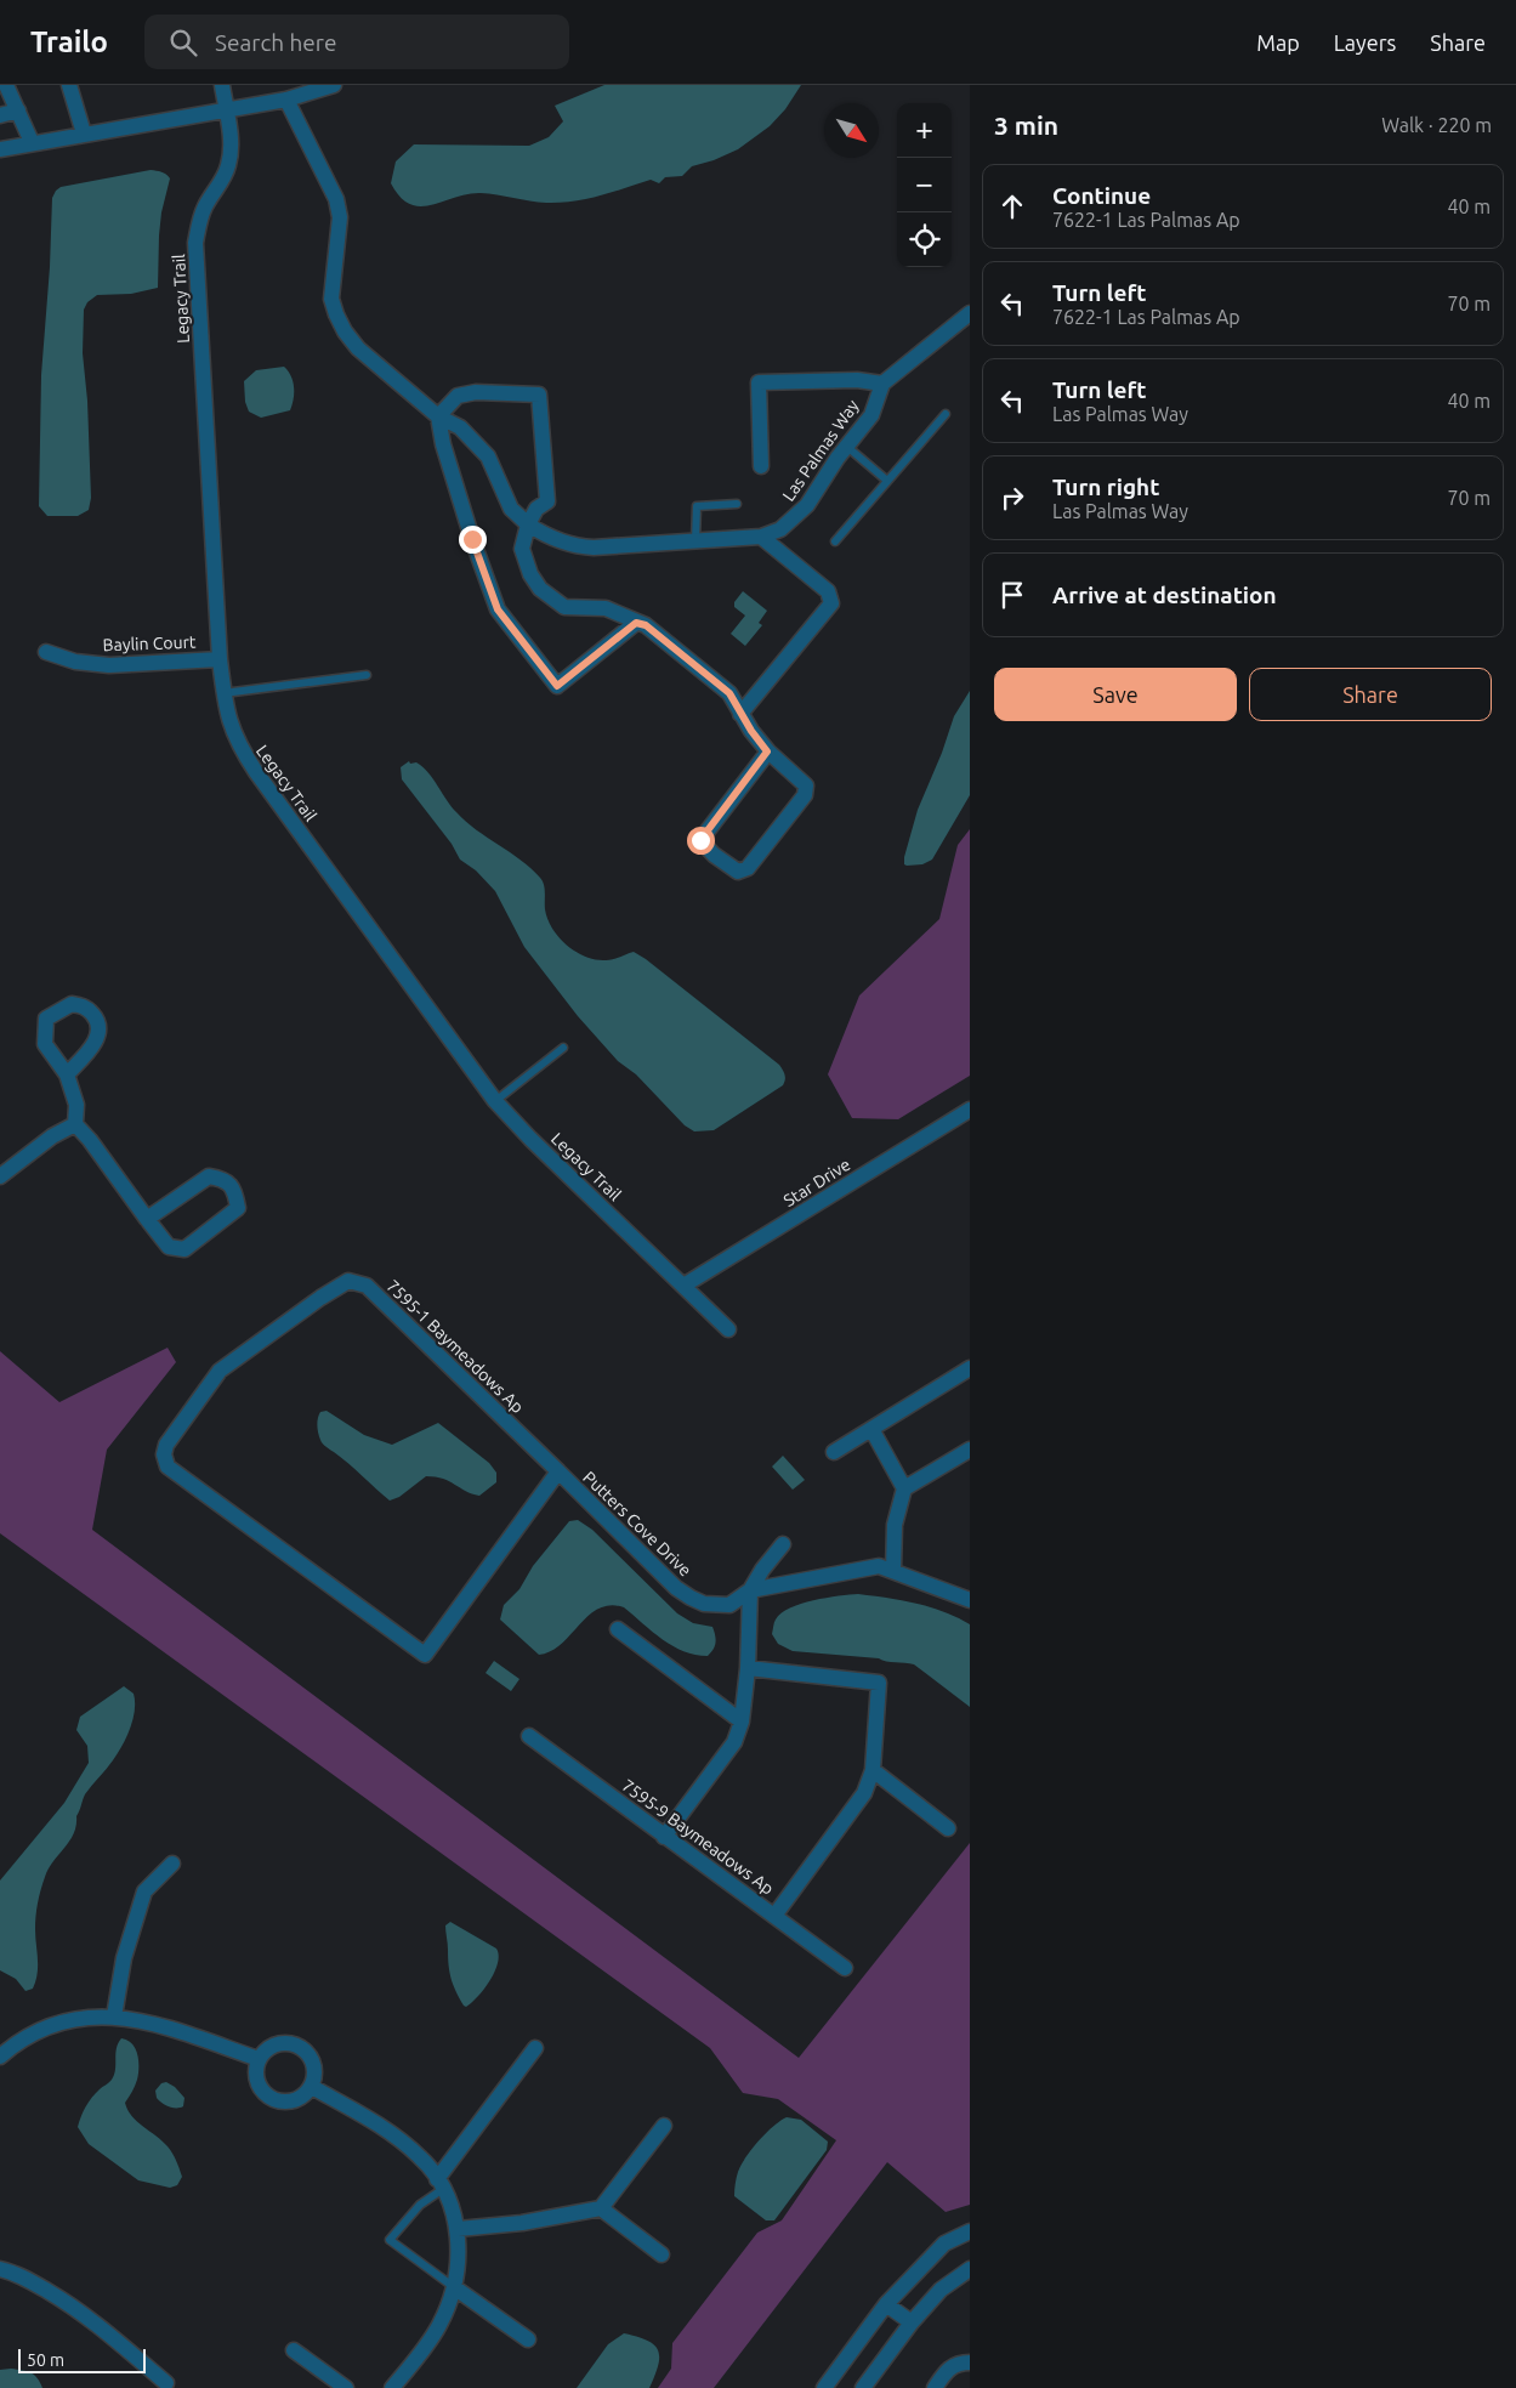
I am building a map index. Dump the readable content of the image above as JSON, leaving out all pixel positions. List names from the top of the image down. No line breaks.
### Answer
{"streets":{"street":["Legacy Trail","Las Palmas Way","Baylin Court","Star Drive","7595-1 Baymeadows Ap","Putters Cove Drive","7595-9 Baymeadows Ap"]},"crossings":[["Legacy Trail","Baylin Court"],["Legacy Trail","Star Drive"],["7595-1 Baymeadows Ap","Putters Cove Drive"]],"scale_bar":"50 m","north":"bottom right","page":{"header":"Trailo","search":"Search here","nav":["Map","Layers","Share"],"heading":["3 min","Walk · 220 m"],"map_buttons":["+","−"],"list":[["Continue","7622-1 Las Palmas Ap","40 m"],["Turn left","7622-1 Las Palmas Ap","70 m"],["Turn left","Las Palmas Way","40 m"],["Turn right","Las Palmas Way","70 m"],"Arrive at destination"],"buttons":["Save","Share"],"scale":"50 m"}}
